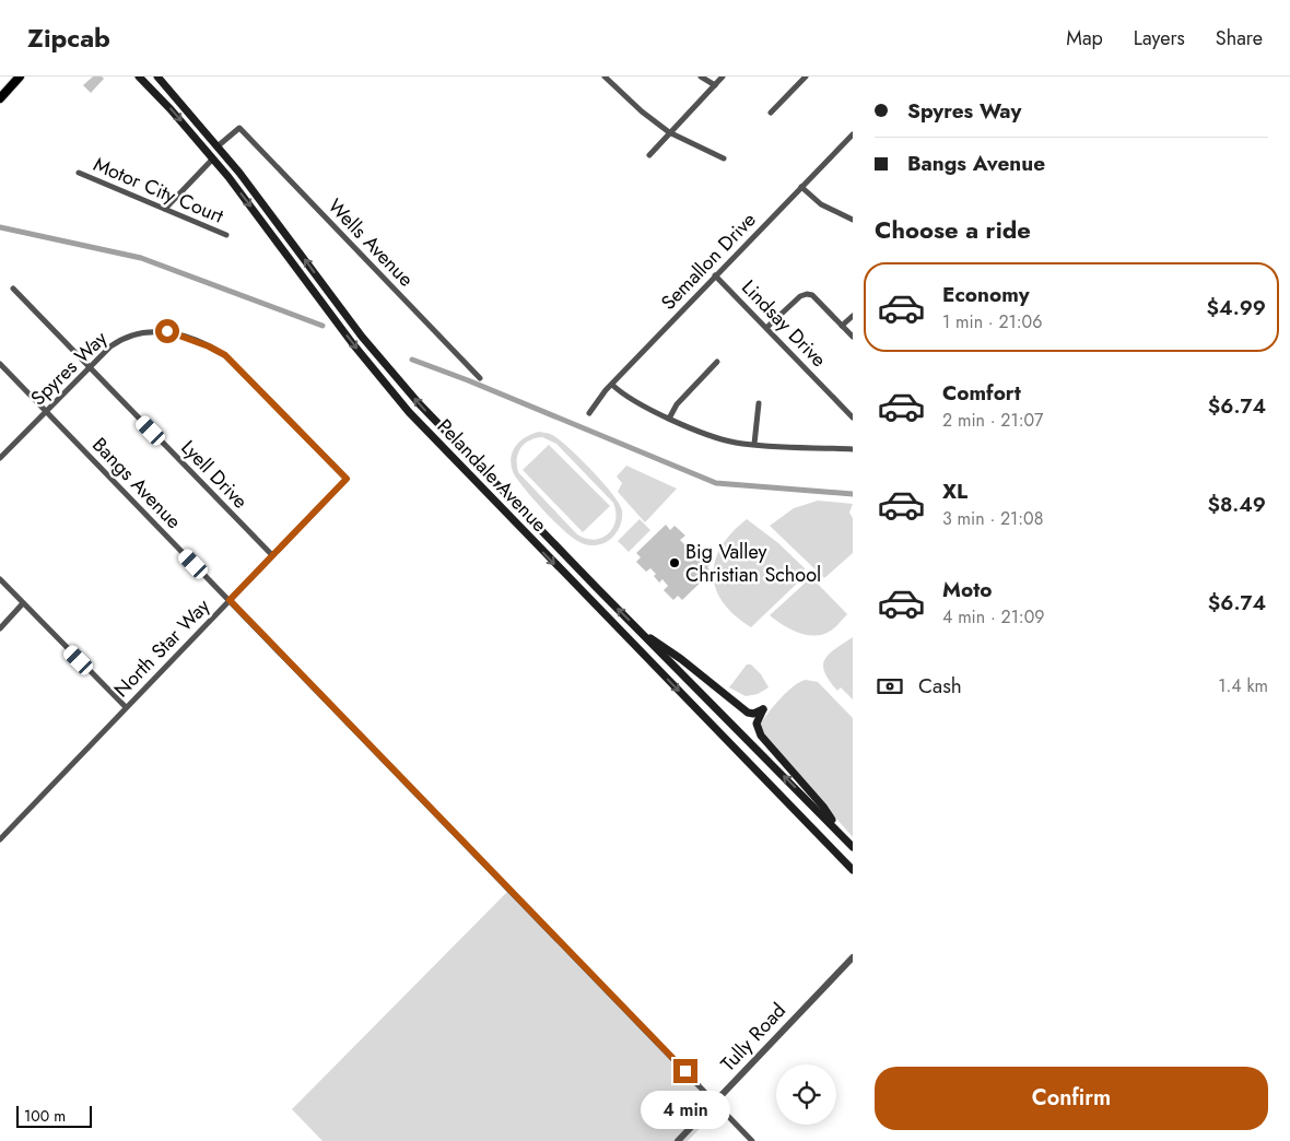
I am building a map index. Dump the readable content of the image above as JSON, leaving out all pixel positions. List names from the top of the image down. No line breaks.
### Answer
{"streets":{"main road":["Pelandale Avenue"],"street":["Motor City Court","Wells Avenue","Semallon Drive","Lindsay Drive","Spyres Way","Lyell Drive","Bangs Avenue","North Star Way","Tully Road"]},"crossings":[["Wells Avenue","Pelandale Avenue"],["Semallon Drive","Lindsay Drive"],["Spyres Way","Lyell Drive"],["Spyres Way","Bangs Avenue"],["Spyres Way","North Star Way"],["Lyell Drive","North Star Way"],["Bangs Avenue","North Star Way"],["Bangs Avenue","Tully Road"]],"places":["Big Valley Christian School"],"scale_bar":"100 m","page":{"header":"Zipcab","nav":["Map","Layers","Share"],"banner":["Spyres Way","Bangs Avenue"],"heading":"Choose a ride","list":[{"name":"Economy","note":"1 min · 21:06","value":"$4.99"},{"name":"Comfort","note":"2 min · 21:07","value":"$6.74"},{"name":"XL","note":"3 min · 21:08","value":"$8.49"},{"name":"Moto","note":"4 min · 21:09","value":"$6.74"}],"pay":["Cash","1.4 km"],"buttons":"Confirm","bubble":"4 min","scale":"100 m"}}
